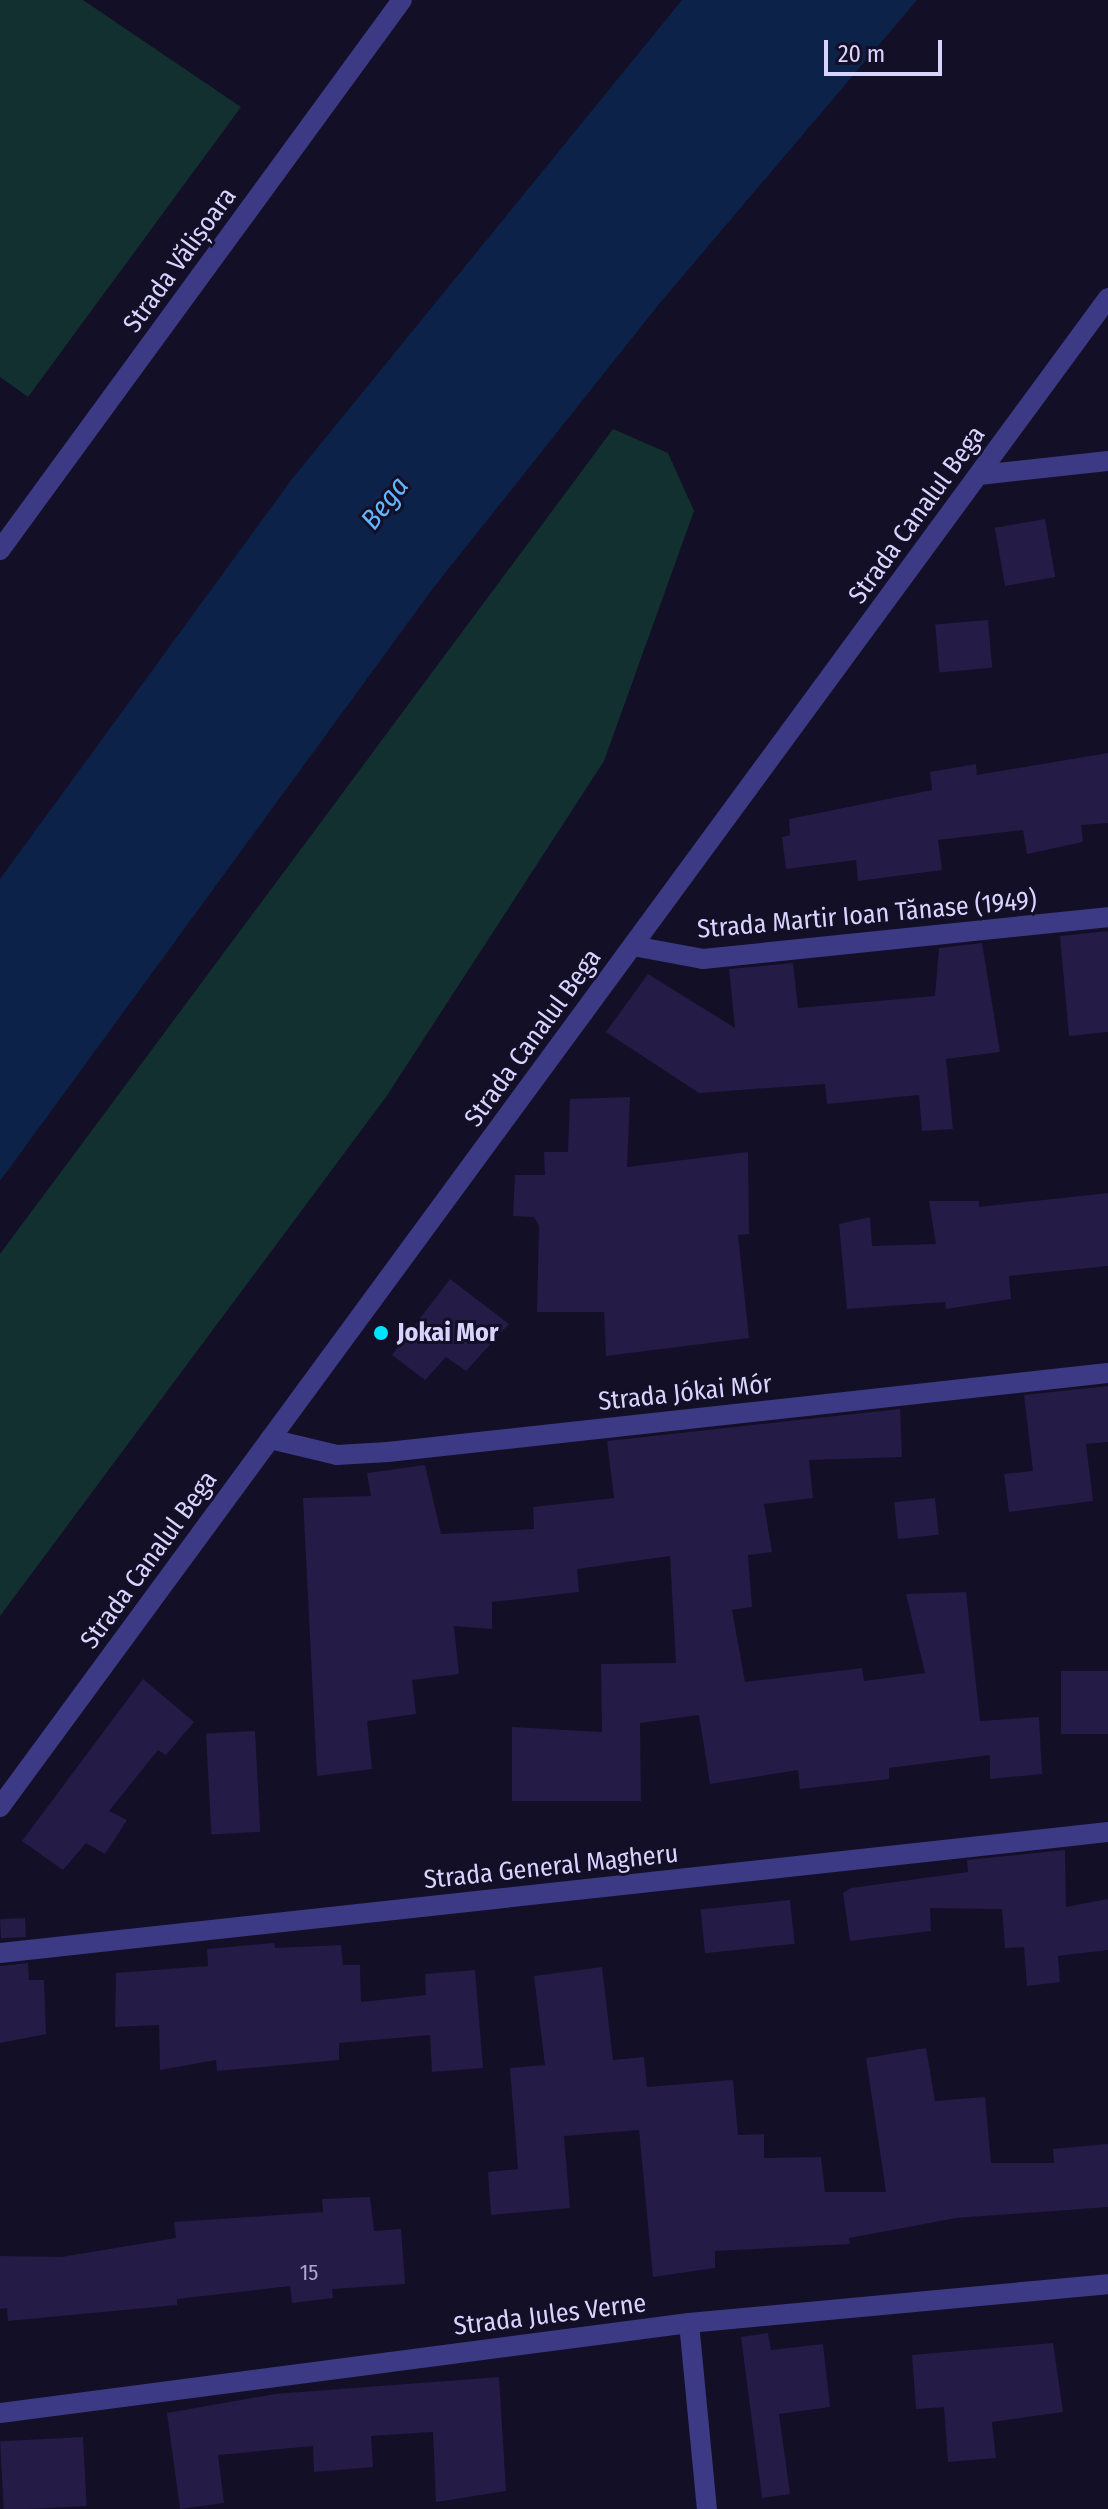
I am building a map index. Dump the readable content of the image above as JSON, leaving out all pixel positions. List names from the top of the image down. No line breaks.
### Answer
{"streets":{"street":["Strada Vălișoara","Strada Canalul Bega","Strada Martir Ioan Tănase (1949)","Strada Jókai Mór","Strada General Magheru","Strada Jules Verne"]},"crossings":[["Strada Canalul Bega","Strada Martir Ioan Tănase (1949)"],["Strada Canalul Bega","Strada Jókai Mór"]],"water":["Bega"],"places":["Jokai Mor"],"house_numbers":["15"],"scale_bar":"20 m"}
